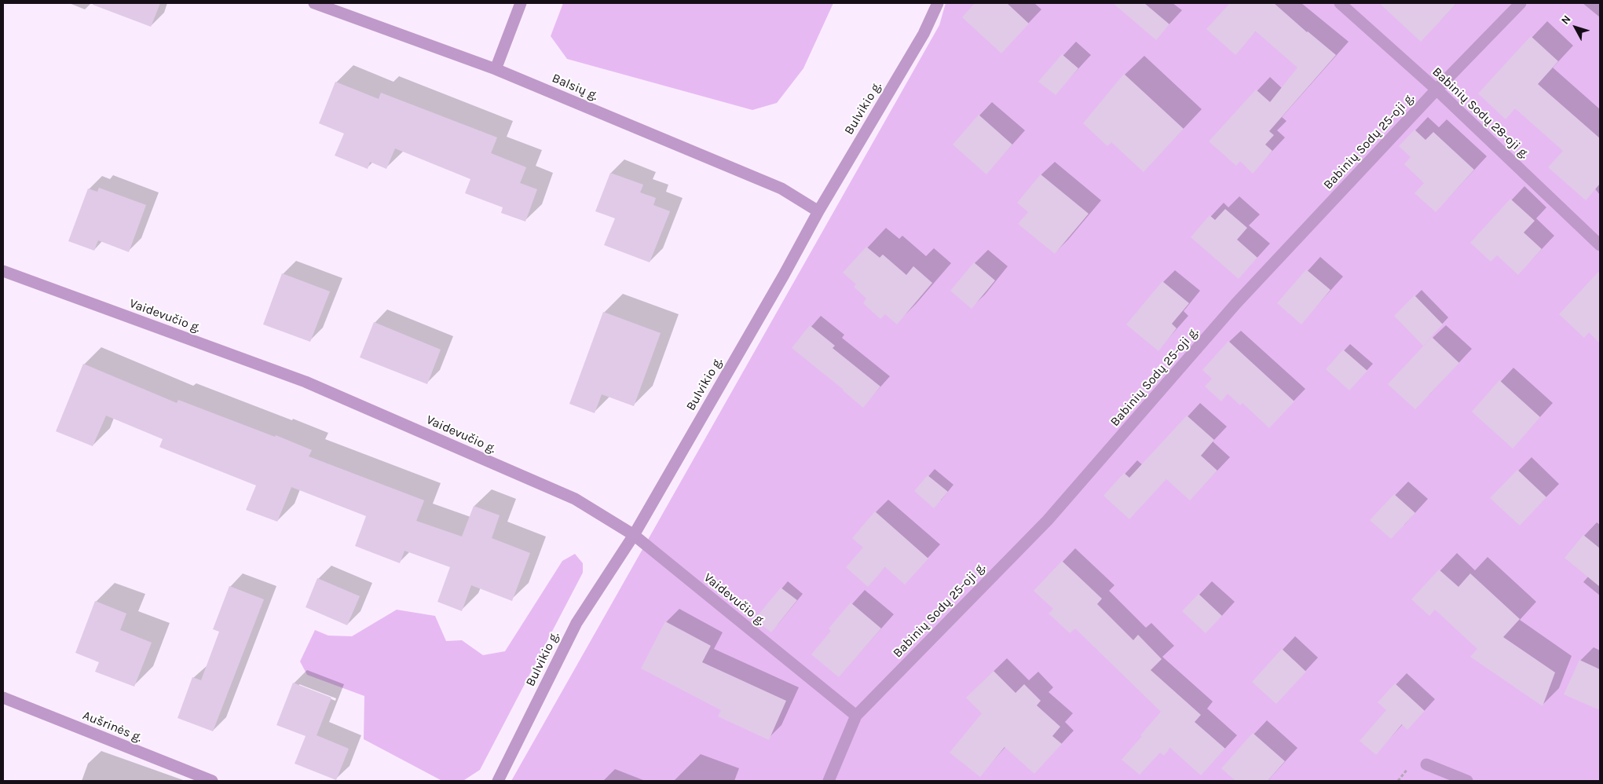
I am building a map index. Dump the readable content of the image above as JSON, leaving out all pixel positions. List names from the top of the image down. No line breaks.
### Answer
{"streets":{"street":["Balsių g.","Bulvikio g.","Babinių Sodų 28-oji g.","Babinių Sodų 25-oji g.","Vaidevučio g.","Aušrinės g."]},"crossings":[["Balsių g.","Bulvikio g."],["Bulvikio g.","Vaidevučio g."],["Babinių Sodų 28-oji g.","Babinių Sodų 25-oji g."],["Babinių Sodų 25-oji g.","Vaidevučio g."]],"north":"top left"}
